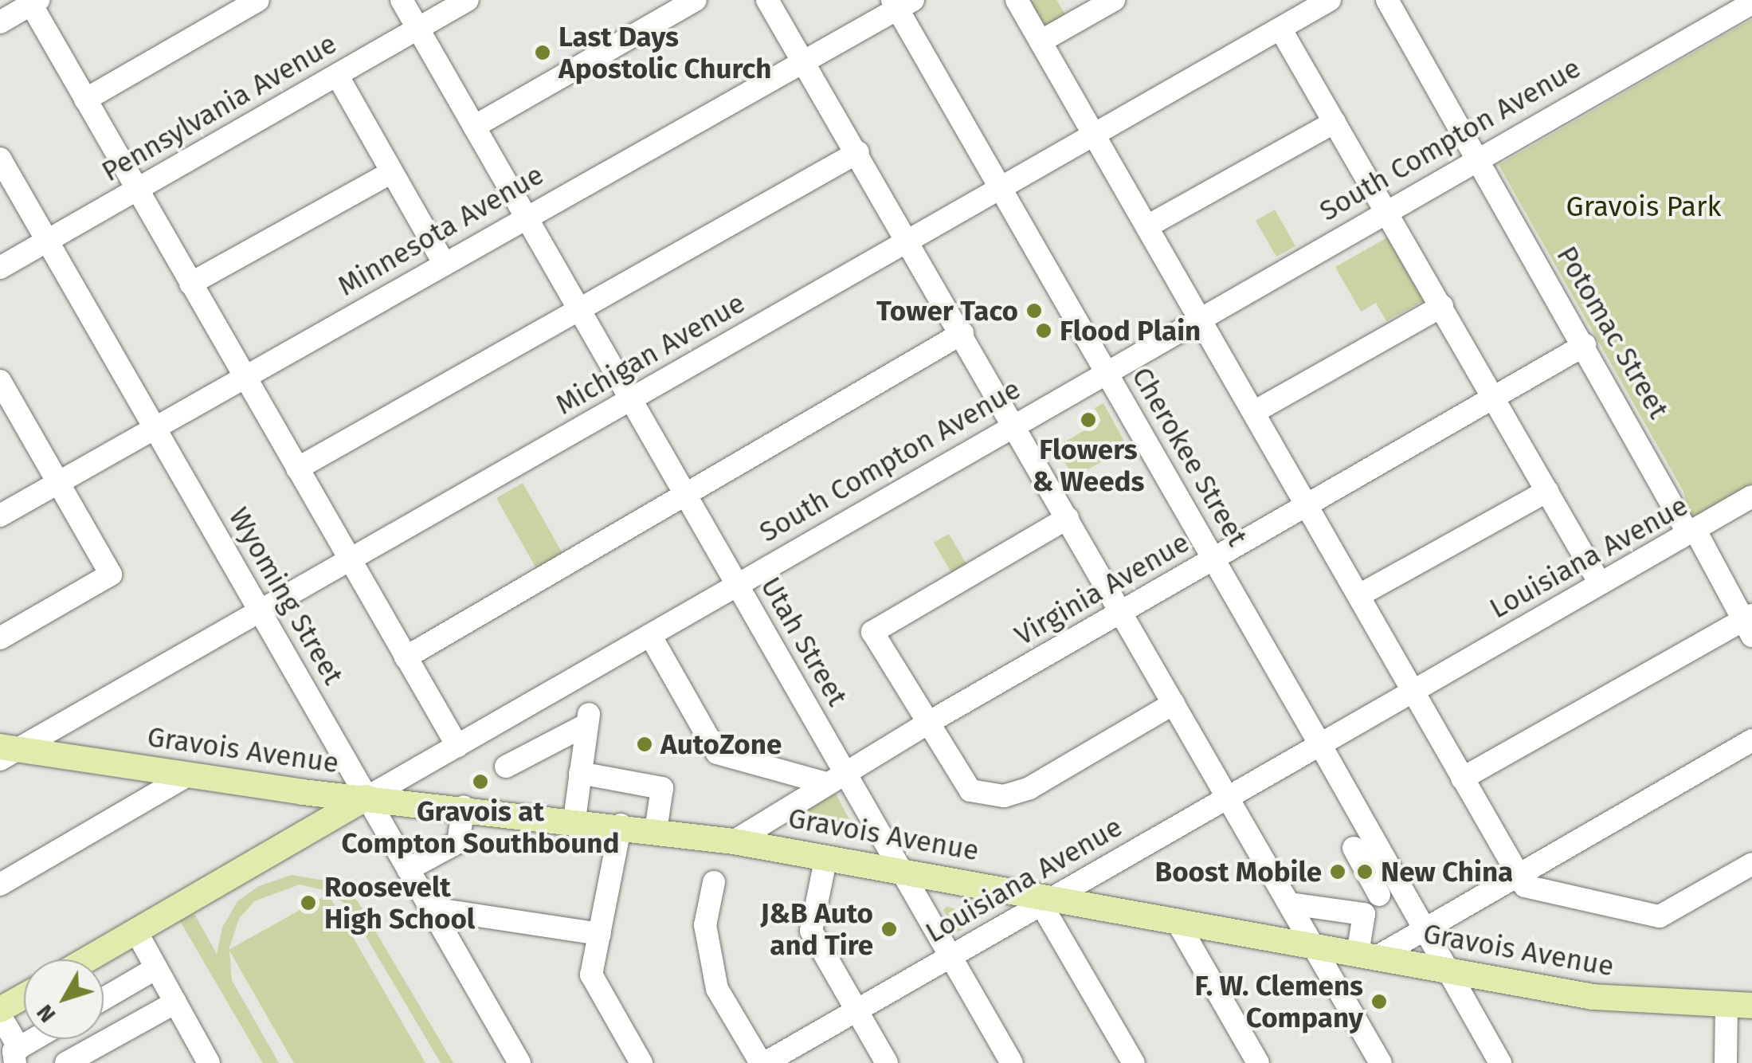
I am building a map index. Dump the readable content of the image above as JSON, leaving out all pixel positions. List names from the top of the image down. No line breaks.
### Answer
{"streets":{"main road":["South Compton Avenue","Gravois Avenue"],"street":["Pennsylvania Avenue","Minnesota Avenue","Potomac Street","Michigan Avenue","Cherokee Street","Louisiana Avenue","Virginia Avenue","Wyoming Street","Utah Street"]},"crossings":[["Pennsylvania Avenue","Wyoming Street"],["Pennsylvania Avenue","Utah Street"],["South Compton Avenue","Potomac Street"],["South Compton Avenue","Cherokee Street"],["South Compton Avenue","Wyoming Street"],["South Compton Avenue","Utah Street"],["South Compton Avenue","Gravois Avenue"],["Minnesota Avenue","Cherokee Street"],["Minnesota Avenue","Wyoming Street"],["Minnesota Avenue","Utah Street"],["Potomac Street","Louisiana Avenue"],["Potomac Street","Virginia Avenue"],["Michigan Avenue","Cherokee Street"],["Michigan Avenue","Wyoming Street"],["Michigan Avenue","Utah Street"],["Michigan Avenue","Gravois Avenue"],["Cherokee Street","Louisiana Avenue"],["Cherokee Street","Virginia Avenue"],["Cherokee Street","Gravois Avenue"],["Louisiana Avenue","Utah Street"],["Louisiana Avenue","Gravois Avenue"],["Virginia Avenue","Utah Street"],["Virginia Avenue","Gravois Avenue"],["Wyoming Street","Gravois Avenue"],["Utah Street","Gravois Avenue"]],"parks":["Gravois Park"],"places":["Last Days Apostolic Church","Tower Taco","Flood Plain","Flowers & Weeds","AutoZone","Gravois at Compton Southbound","Boost Mobile","New China","Roosevelt High School","J&B Auto and Tire","F. W. Clemens Company"],"north":"bottom left"}
